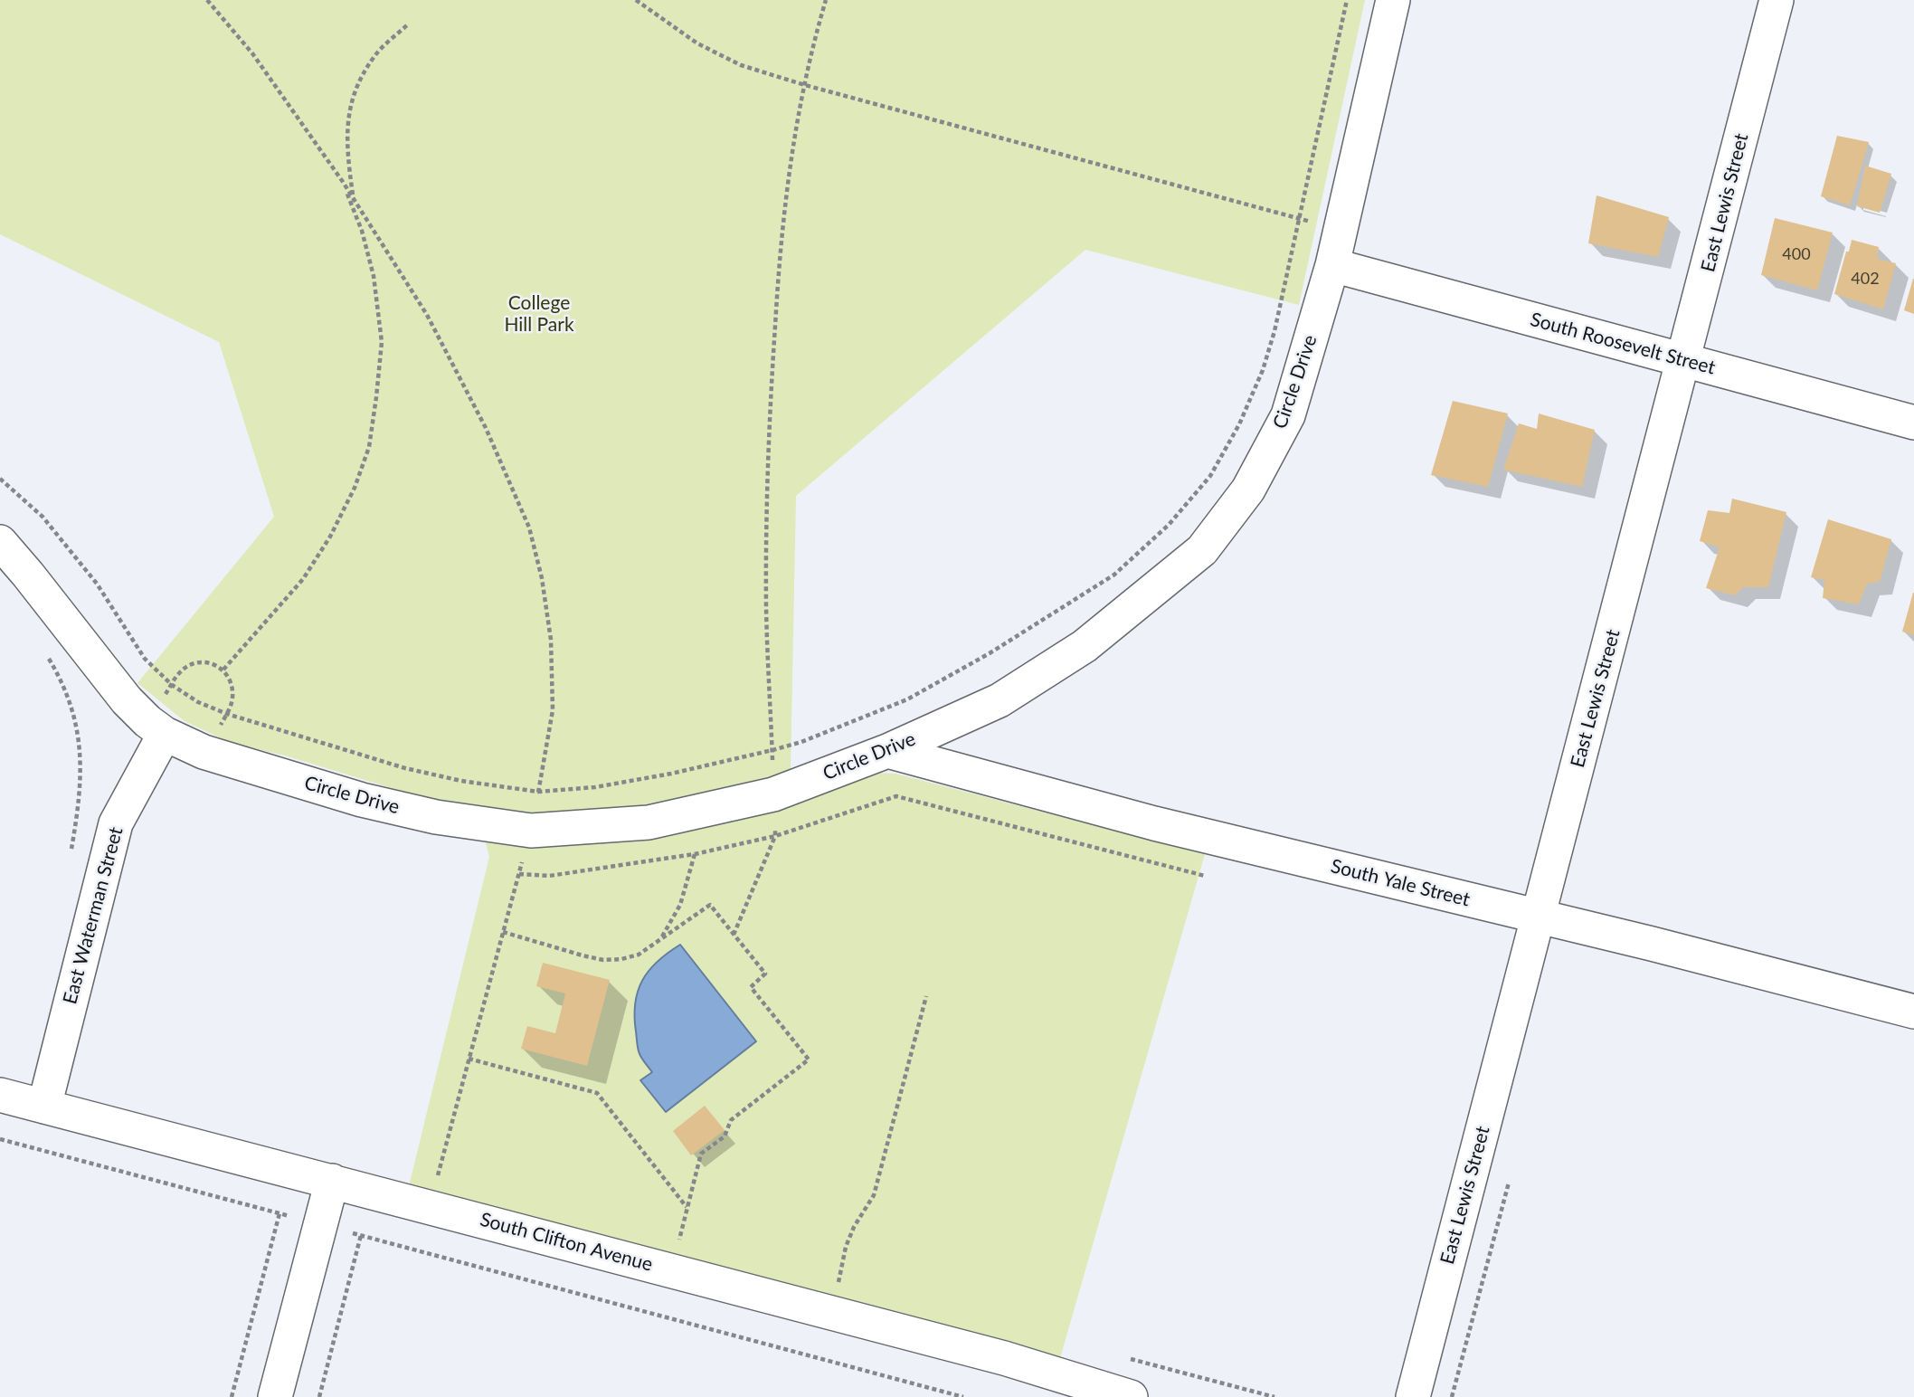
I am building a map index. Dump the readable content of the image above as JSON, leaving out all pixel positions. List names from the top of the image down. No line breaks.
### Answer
{"streets":{"street":["East Lewis Street","South Roosevelt Street","Circle Drive","South Yale Street","East Waterman Street","South Clifton Avenue"]},"crossings":[["East Lewis Street","South Roosevelt Street"],["East Lewis Street","South Yale Street"],["South Roosevelt Street","Circle Drive"],["Circle Drive","South Yale Street"],["Circle Drive","East Waterman Street"],["East Waterman Street","South Clifton Avenue"]],"parks":["College Hill Park"],"house_numbers":["400","402"]}
